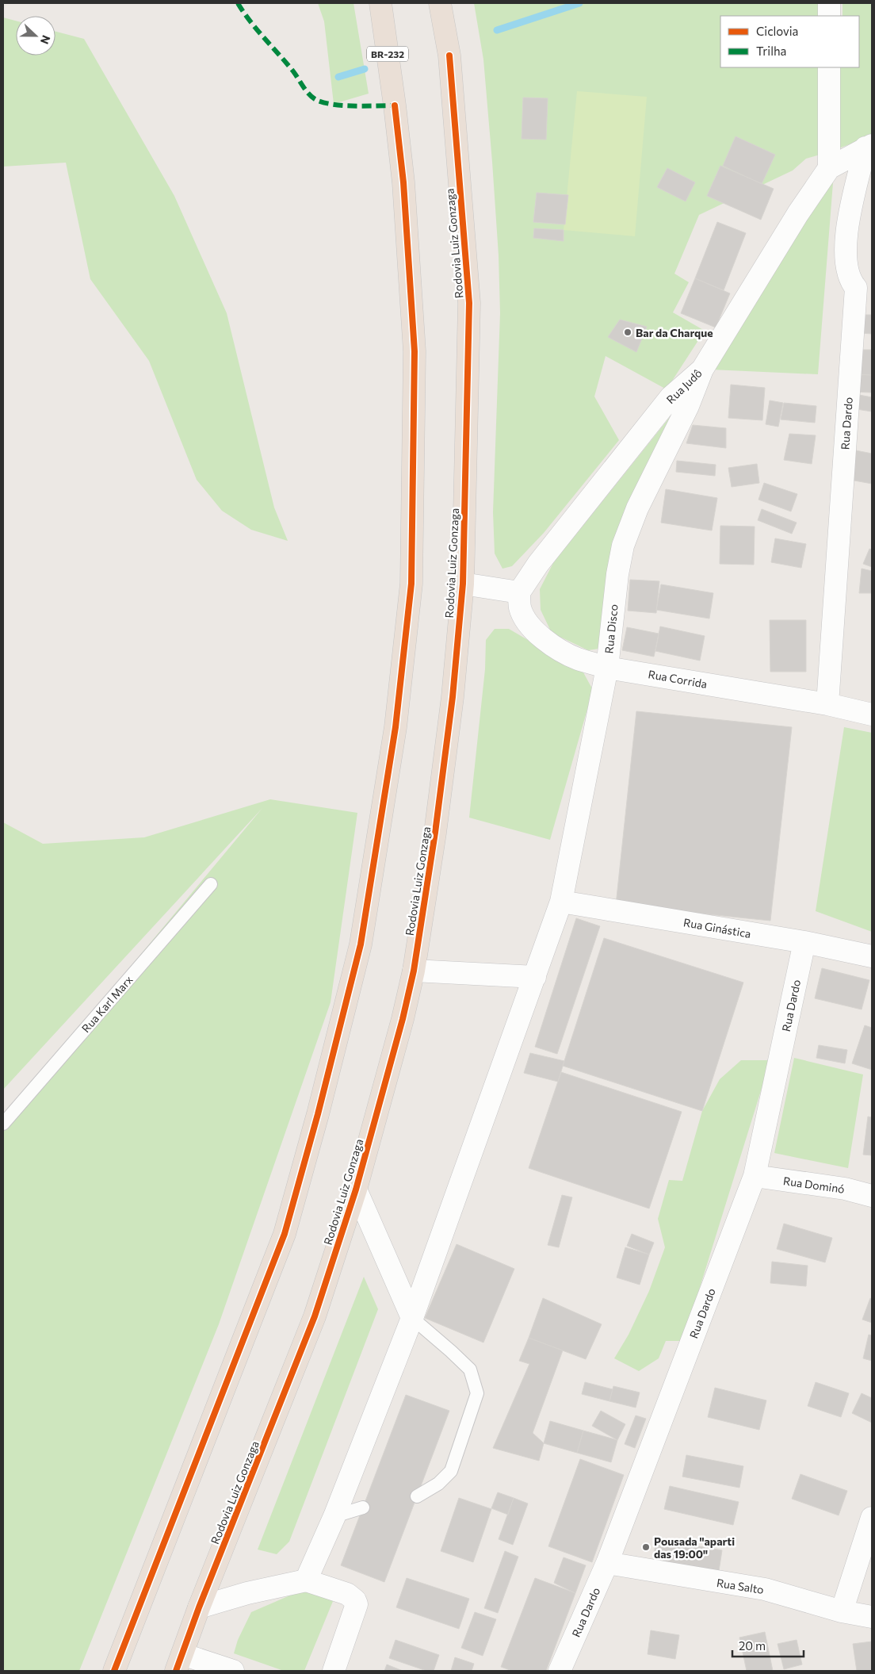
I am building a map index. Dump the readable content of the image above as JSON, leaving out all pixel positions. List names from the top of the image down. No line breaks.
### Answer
{"streets":{"highway":["BR-232","Rodovia Luiz Gonzaga"],"street":["Rua Judô","Rua Dardo","Rua Disco","Rua Corrida","Rua Ginástica","Rua Dominó","Rua Salto"],"lane":["Rua Karl Marx"]},"crossings":[["Rua Judô","Rua Dardo"],["Rua Judô","Rua Disco"],["Rua Judô","Rua Corrida"],["Rua Dardo","Rua Corrida"],["Rua Dardo","Rua Ginástica"],["Rua Dardo","Rua Dominó"],["Rua Dardo","Rua Salto"],["Rua Disco","Rua Corrida"],["Rua Disco","Rua Ginástica"]],"places":["Bar da Charque","Pousada \"aparti das 19:00\""],"legend":["Ciclovia","Trilha"],"scale_bar":"20 m","north":"right"}
